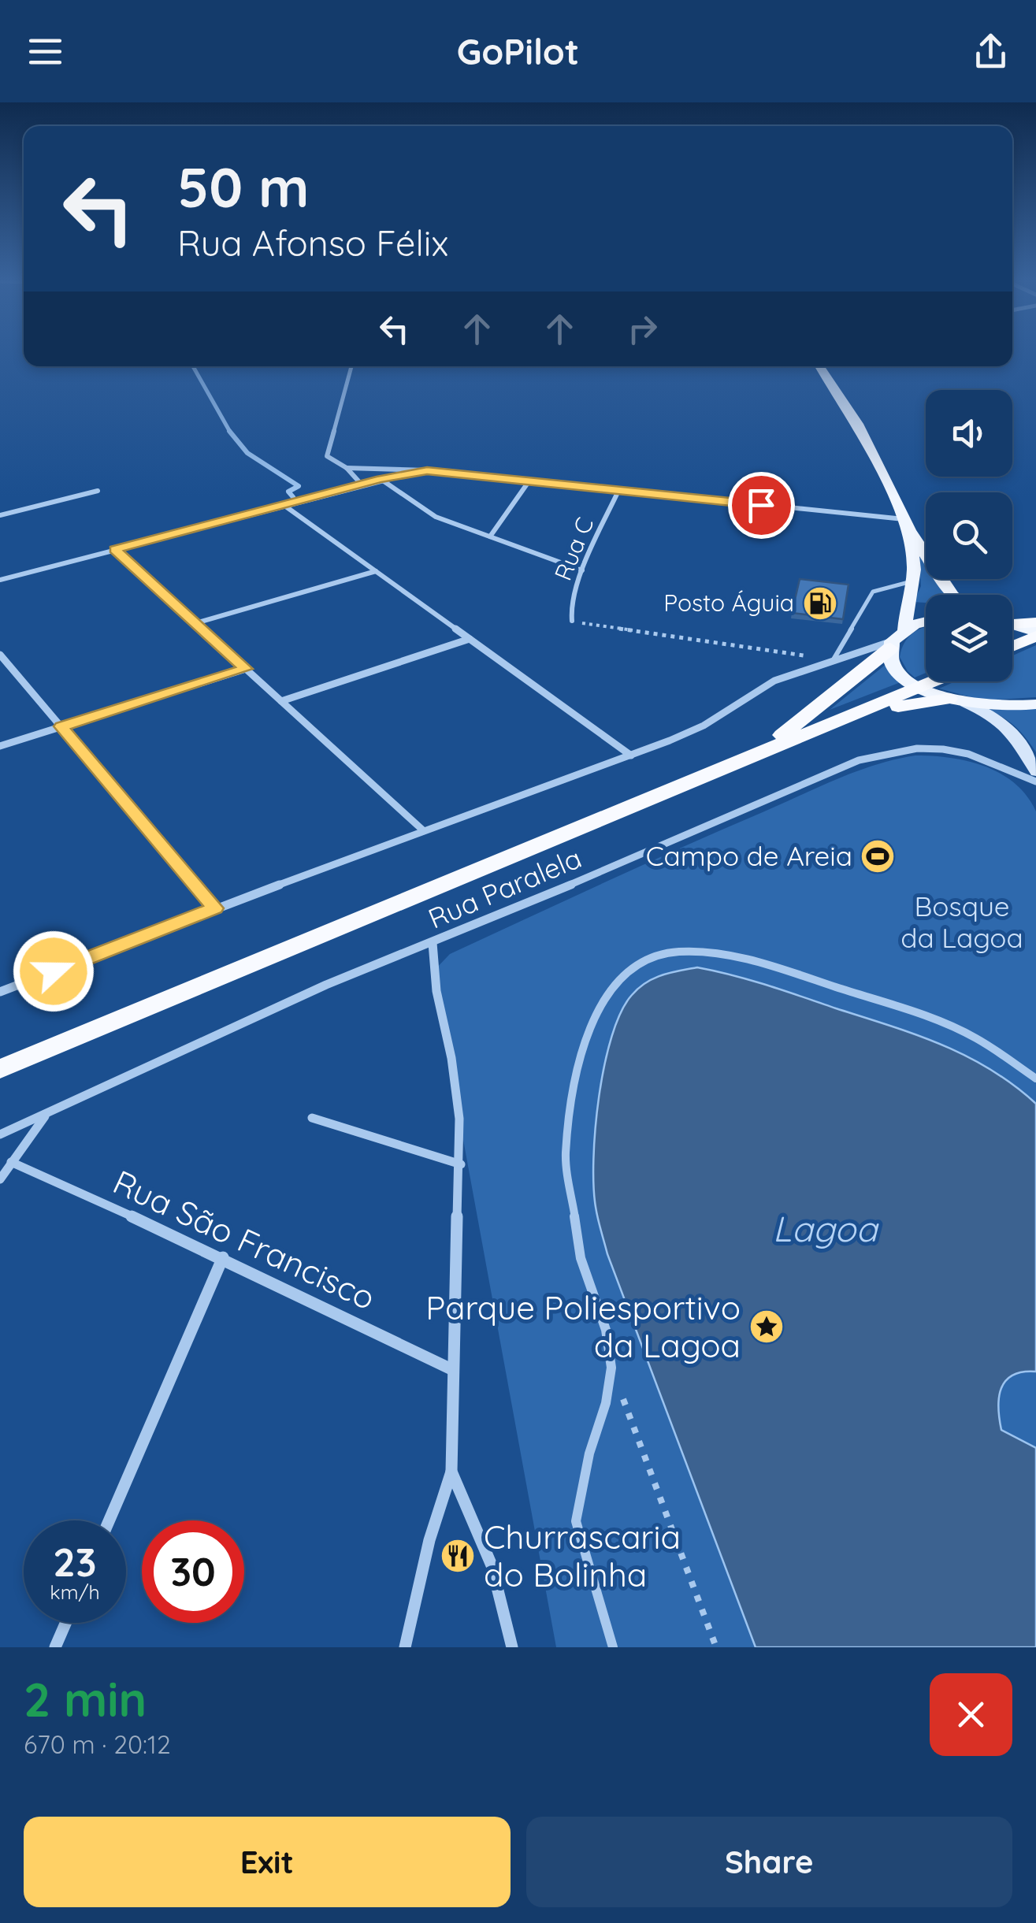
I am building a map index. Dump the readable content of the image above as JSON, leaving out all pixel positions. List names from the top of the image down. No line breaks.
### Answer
{"streets":{"street":["Rua C","Rua Paralela","Rua São Francisco"]},"water":["Lagoa"],"parks":["Bosque da Lagoa"],"places":{"fuel station":["Posto Águia"],"sports":["Campo de Areia"],"place":["Parque Poliesportivo da Lagoa"],"restaurant":["Churrascaria do Bolinha"]},"page":{"header":"GoPilot","turn":["50 m","Rua Afonso Félix"],"speed":"23 km/h","limit":"30","heading":["2 min","670 m · 20:12"],"buttons":["Exit","Share"]}}
